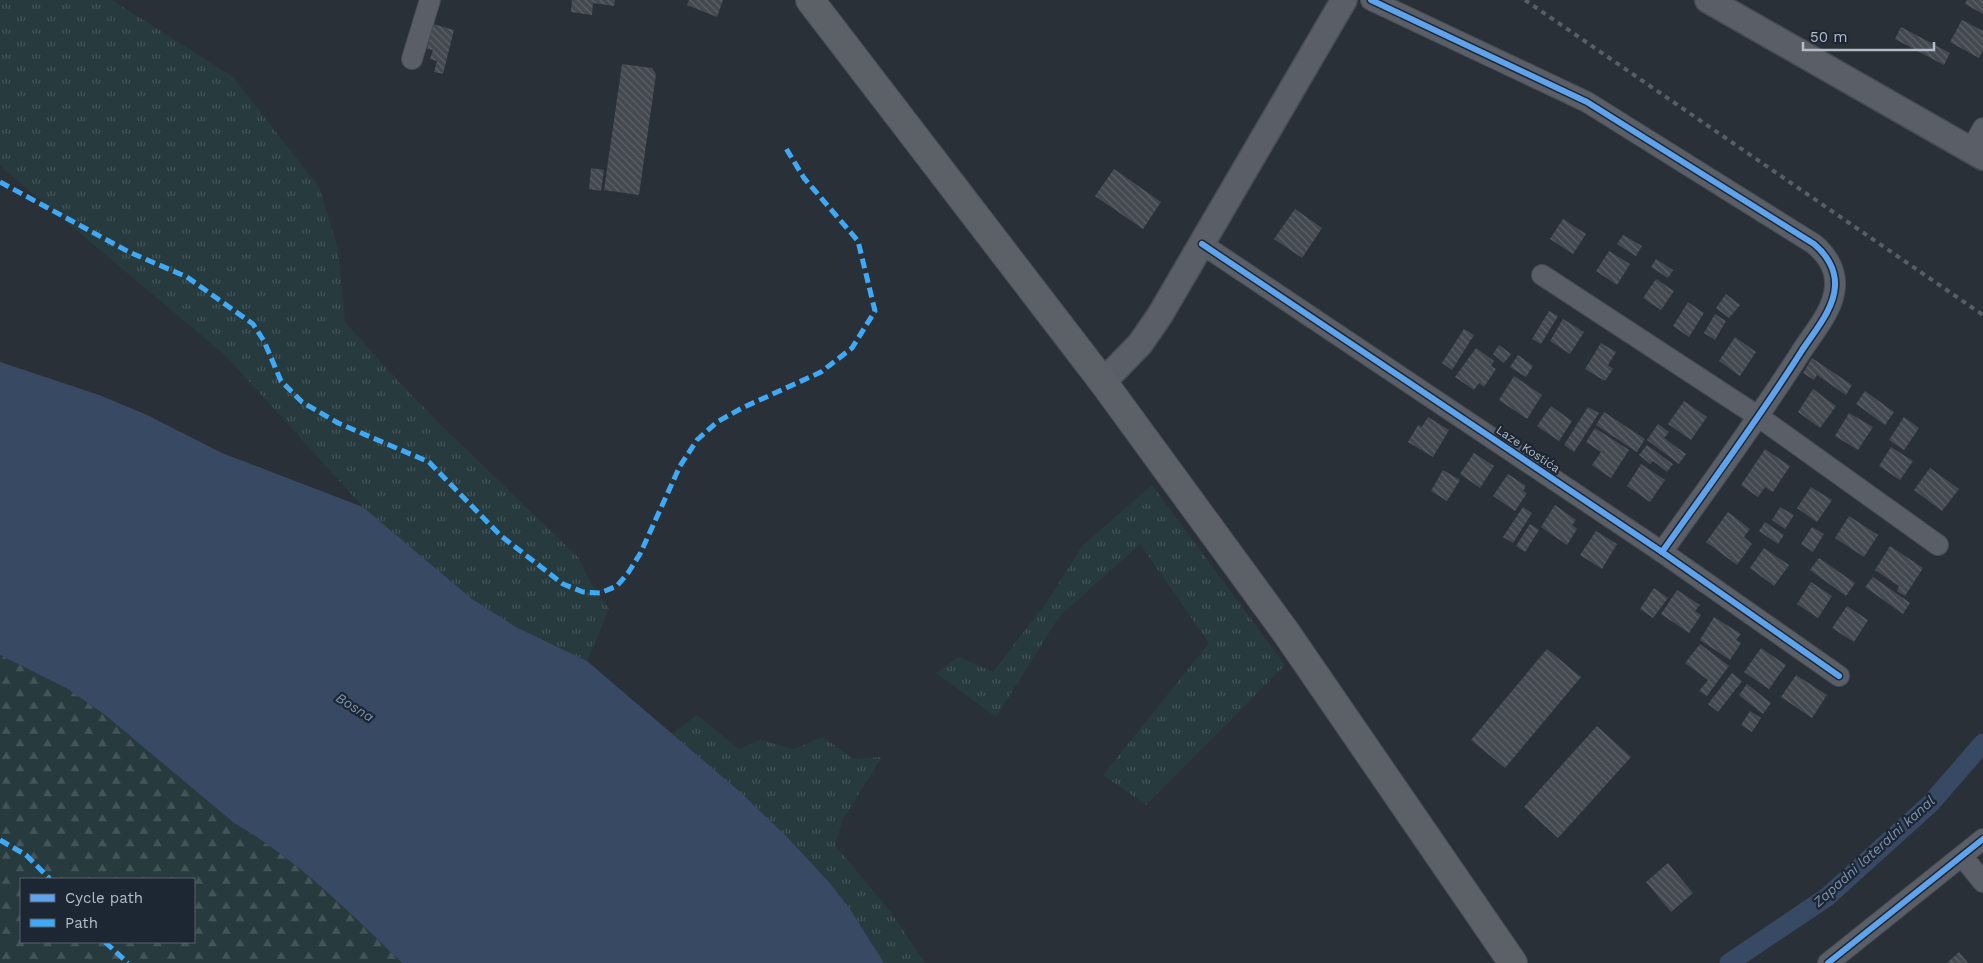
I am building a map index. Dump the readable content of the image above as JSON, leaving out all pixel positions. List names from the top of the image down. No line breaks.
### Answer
{"streets":{"street":["Laze Kostića"]},"water":["Bosna","Zapadni lateralni kanal"],"legend":["Cycle path","Path"],"scale_bar":"50 m"}
